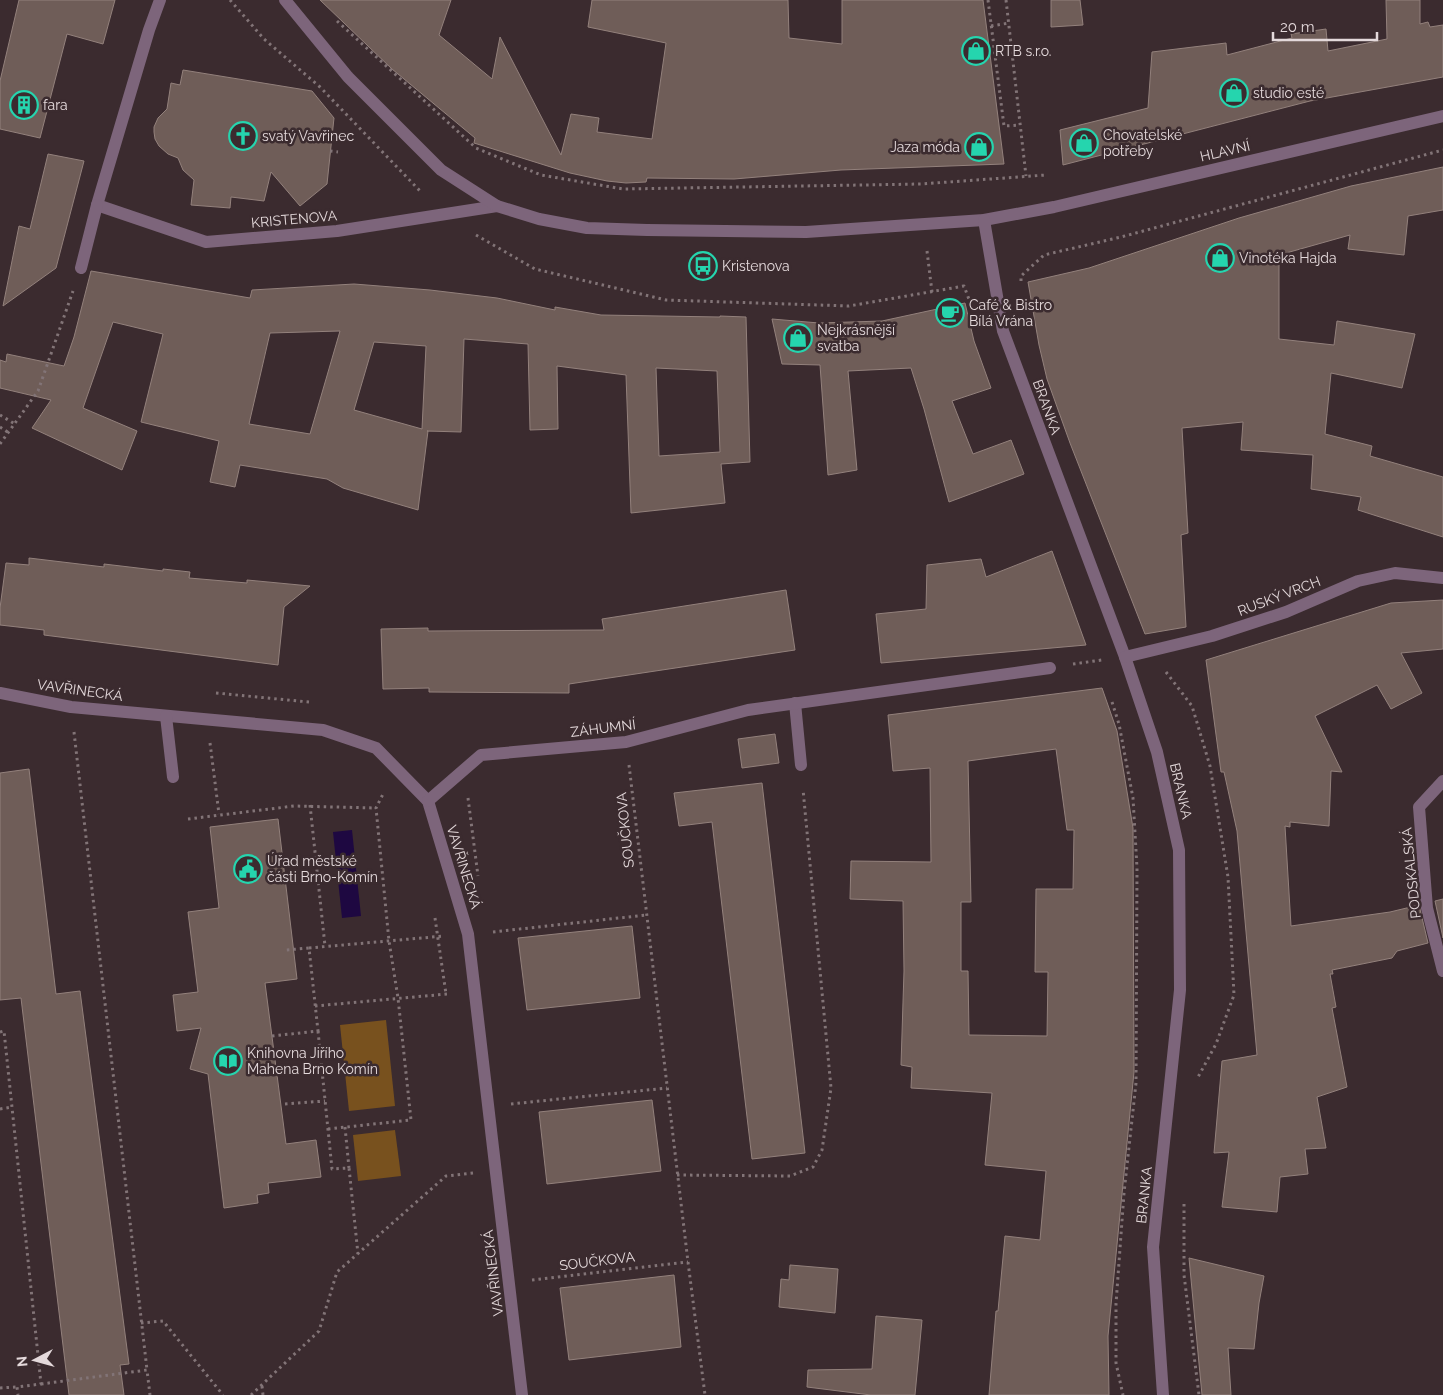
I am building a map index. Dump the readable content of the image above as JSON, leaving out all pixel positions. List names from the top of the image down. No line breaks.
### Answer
{"streets":{"street":["HLAVNÍ","KRISTENOVA","BRANKA","RUSKÝ VRCH","VAVŘINECKÁ","ZÁHUMNÍ","PODSKALSKÁ"],"path":["SOUČKOVA"]},"crossings":[["HLAVNÍ","KRISTENOVA"],["HLAVNÍ","BRANKA"],["KRISTENOVA","BRANKA"],["BRANKA","RUSKÝ VRCH"],["VAVŘINECKÁ","ZÁHUMNÍ"],["VAVŘINECKÁ","SOUČKOVA"]],"places":{"shop":["RTB s.r.o.","studio esté","Chovatelské potřeby","Jaza móda","Vinotéka Hajda","Nejkrásnější svatba"],"building":["fara"],"church":["svatý Vavřinec"],"bus stop":["Kristenova"],"cafe":["Café & Bistro Bílá Vrána"],"public building":["Úřad městské části Brno-Komín"],"library":["Knihovna Jiřího Mahena Brno Komín"]},"scale_bar":"20 m","north":"left"}
